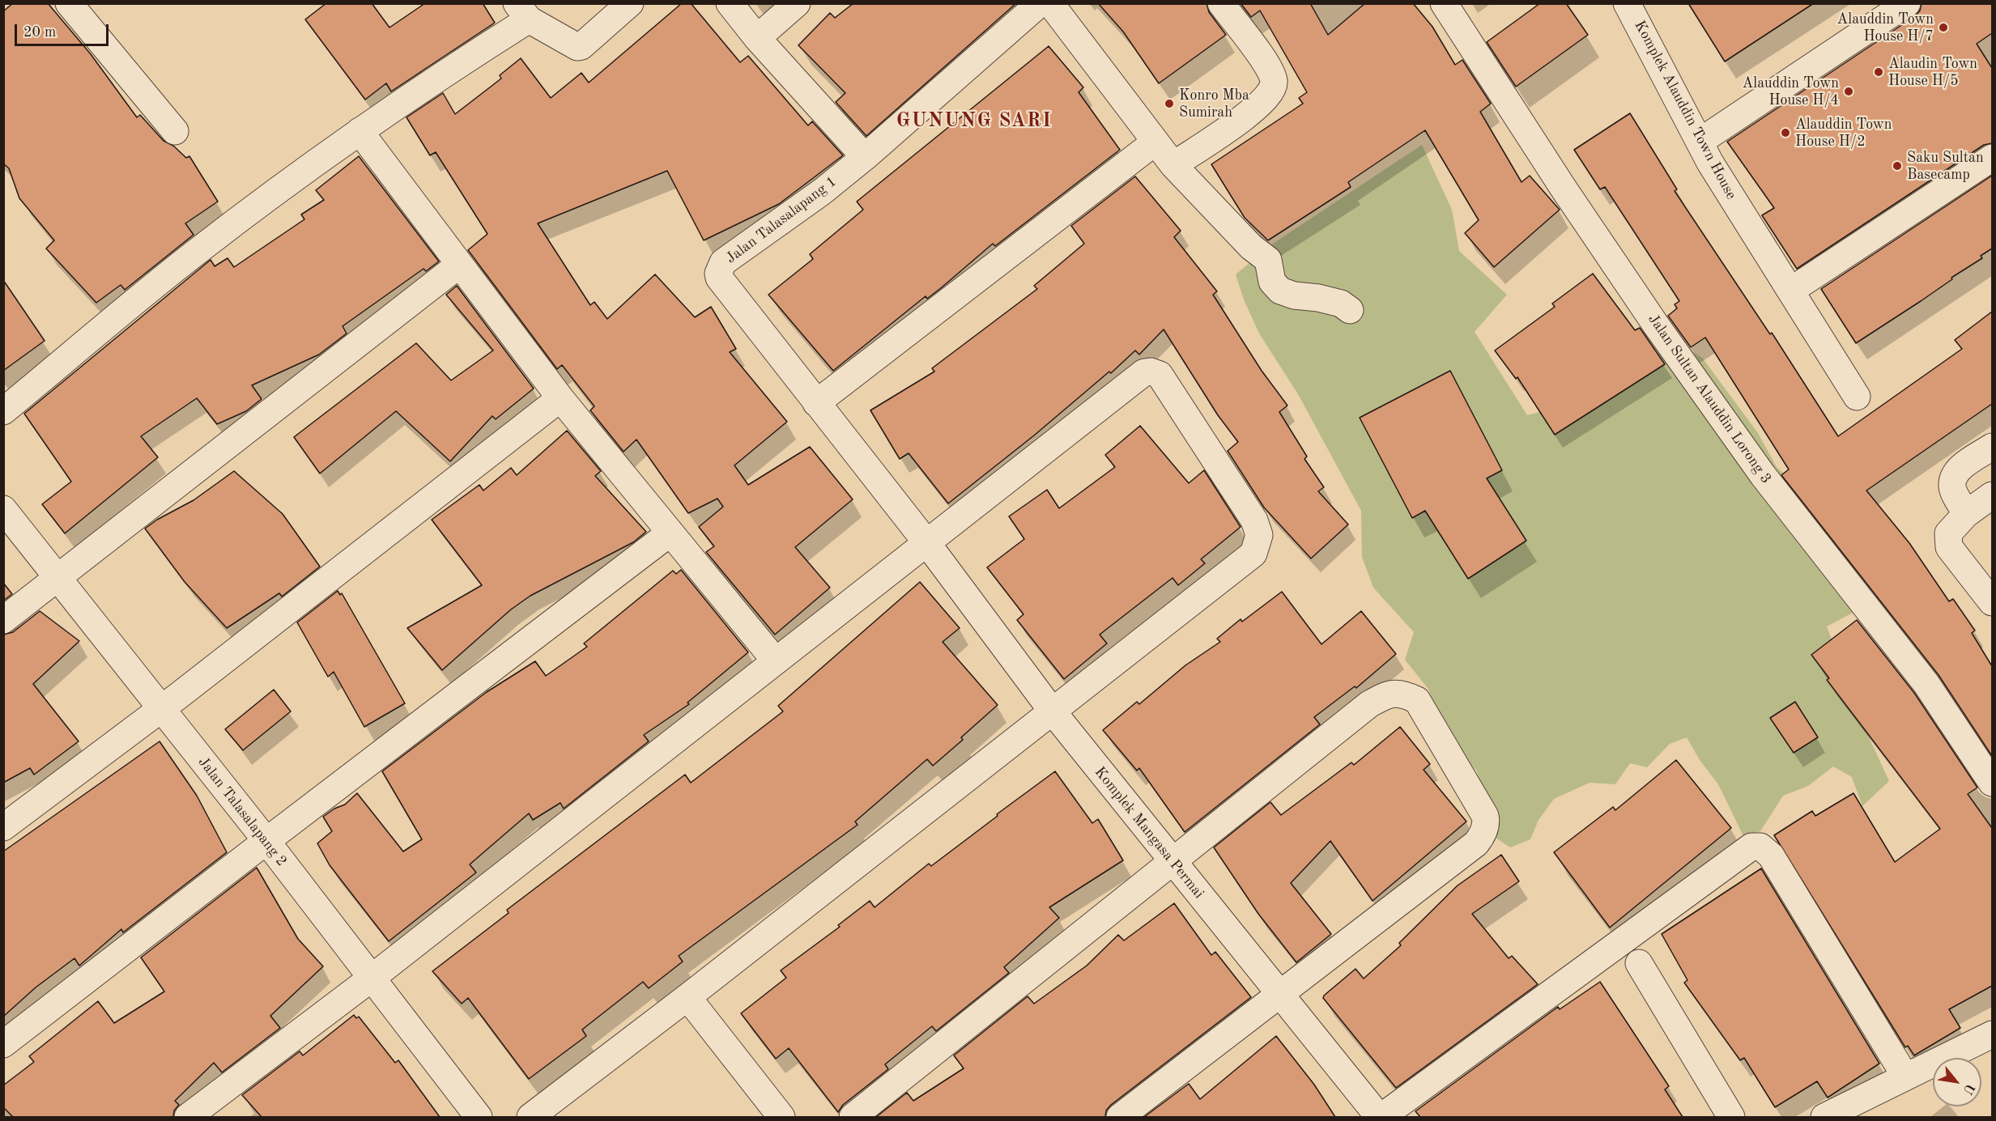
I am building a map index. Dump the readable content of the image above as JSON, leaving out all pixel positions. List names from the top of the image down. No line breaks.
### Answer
{"streets":{"street":["Komplek Alauddin Town House","Jalan Talasalapang 1","Jalan Sultan Alauddin Lorong 3","Jalan Talasalapang 2","Komplek Mangasa Permai"]},"crossings":[["Jalan Talasalapang 1","Komplek Mangasa Permai"]],"districts":["GUNUNG SARI"],"places":["Alauddin Town House H/7","Alaudin Town House H/5","Alauddin Town House H/4","Konro Mba Sumirah","Alauddin Town House H/2","Saku Sultan Basecamp"],"scale_bar":"20 m","north":"bottom right"}
